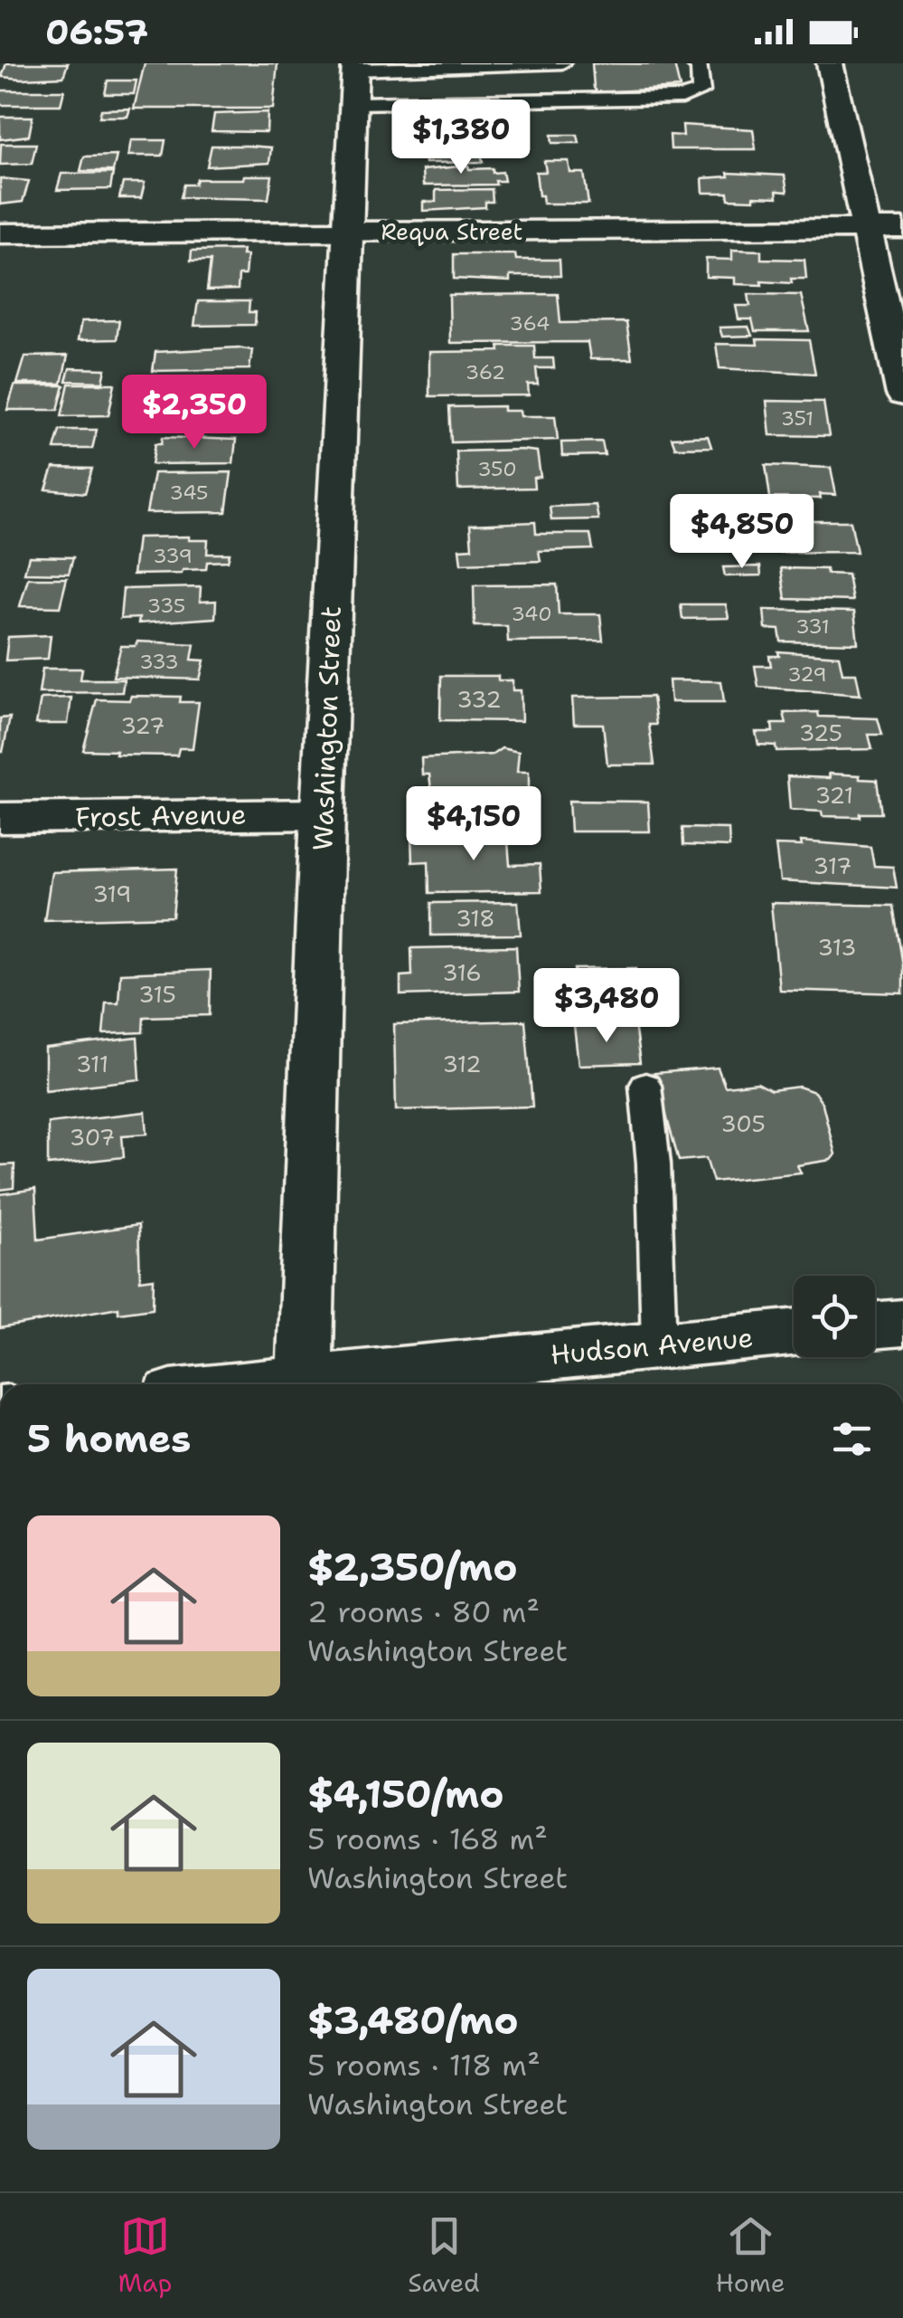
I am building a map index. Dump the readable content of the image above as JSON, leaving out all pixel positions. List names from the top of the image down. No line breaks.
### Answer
{"streets":{"street":["Requa Street","Washington Street","Frost Avenue","Hudson Avenue"]},"crossings":[["Requa Street","Washington Street"],["Washington Street","Frost Avenue"]],"house_numbers":["364","362","351","350","345","339","335","340","331","333","329","332","327","325","321","317","319","318","313","316","315","311","312","305","307"],"page":{"status":"06:57","price":["$1,380","$2,350","$4,850","$4,150","$3,480"],"heading":"5 homes","list":[{"name":"$2,350/mo","note":"2 rooms · 80 m² · Washington Street"},{"name":"$4,150/mo","note":"5 rooms · 168 m² · Washington Street"},{"name":"$3,480/mo","note":"5 rooms · 118 m² · Washington Street"}],"tabs":["Map","Saved","Home"]}}
